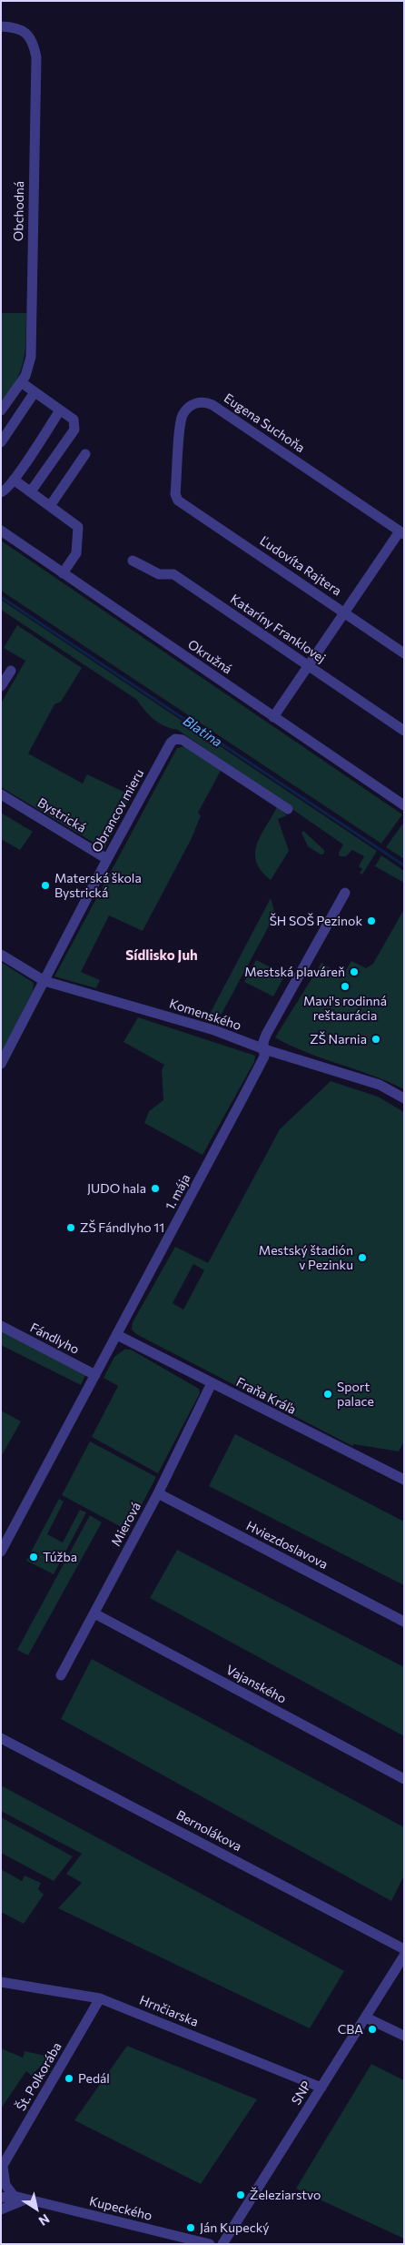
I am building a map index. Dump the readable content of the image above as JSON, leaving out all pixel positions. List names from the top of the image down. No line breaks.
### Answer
{"streets":{"street":["Obchodná","Eugena Suchoňa","Ľudovíta Rajtera","Kataríny Franklovej","Okružná","Obrancov mieru","Bystrická","Komenského","1. mája","Fándlyho","Fraňa Kráľa","Mierová","Hviezdoslavova","Vajanského","Bernolákova","Hrnčiarska","Št. Polkorába","SNP","Kupeckého"]},"crossings":[["Eugena Suchoňa","Ľudovíta Rajtera"],["Obrancov mieru","Bystrická"],["Obrancov mieru","Komenského"],["Komenského","1. mája"],["1. mája","Fándlyho"],["1. mája","Fraňa Kráľa"],["Fraňa Kráľa","Mierová"],["Mierová","Hviezdoslavova"],["Mierová","Vajanského"],["Hrnčiarska","Št. Polkorába"],["Hrnčiarska","SNP"]],"districts":["Sídlisko Juh"],"water":["Blatina"],"places":["Materská škola Bystrická","ŠH SOŠ Pezinok","Mestská plaváreň","Mavi's rodinná reštaurácia","ZŠ Narnia","JUDO hala","ZŠ Fándlyho 11","Mestský štadión v Pezinku","Sport palace","Túžba","CBA","Pedál","Železiarstvo","Ján Kupecký"],"north":"bottom right"}
